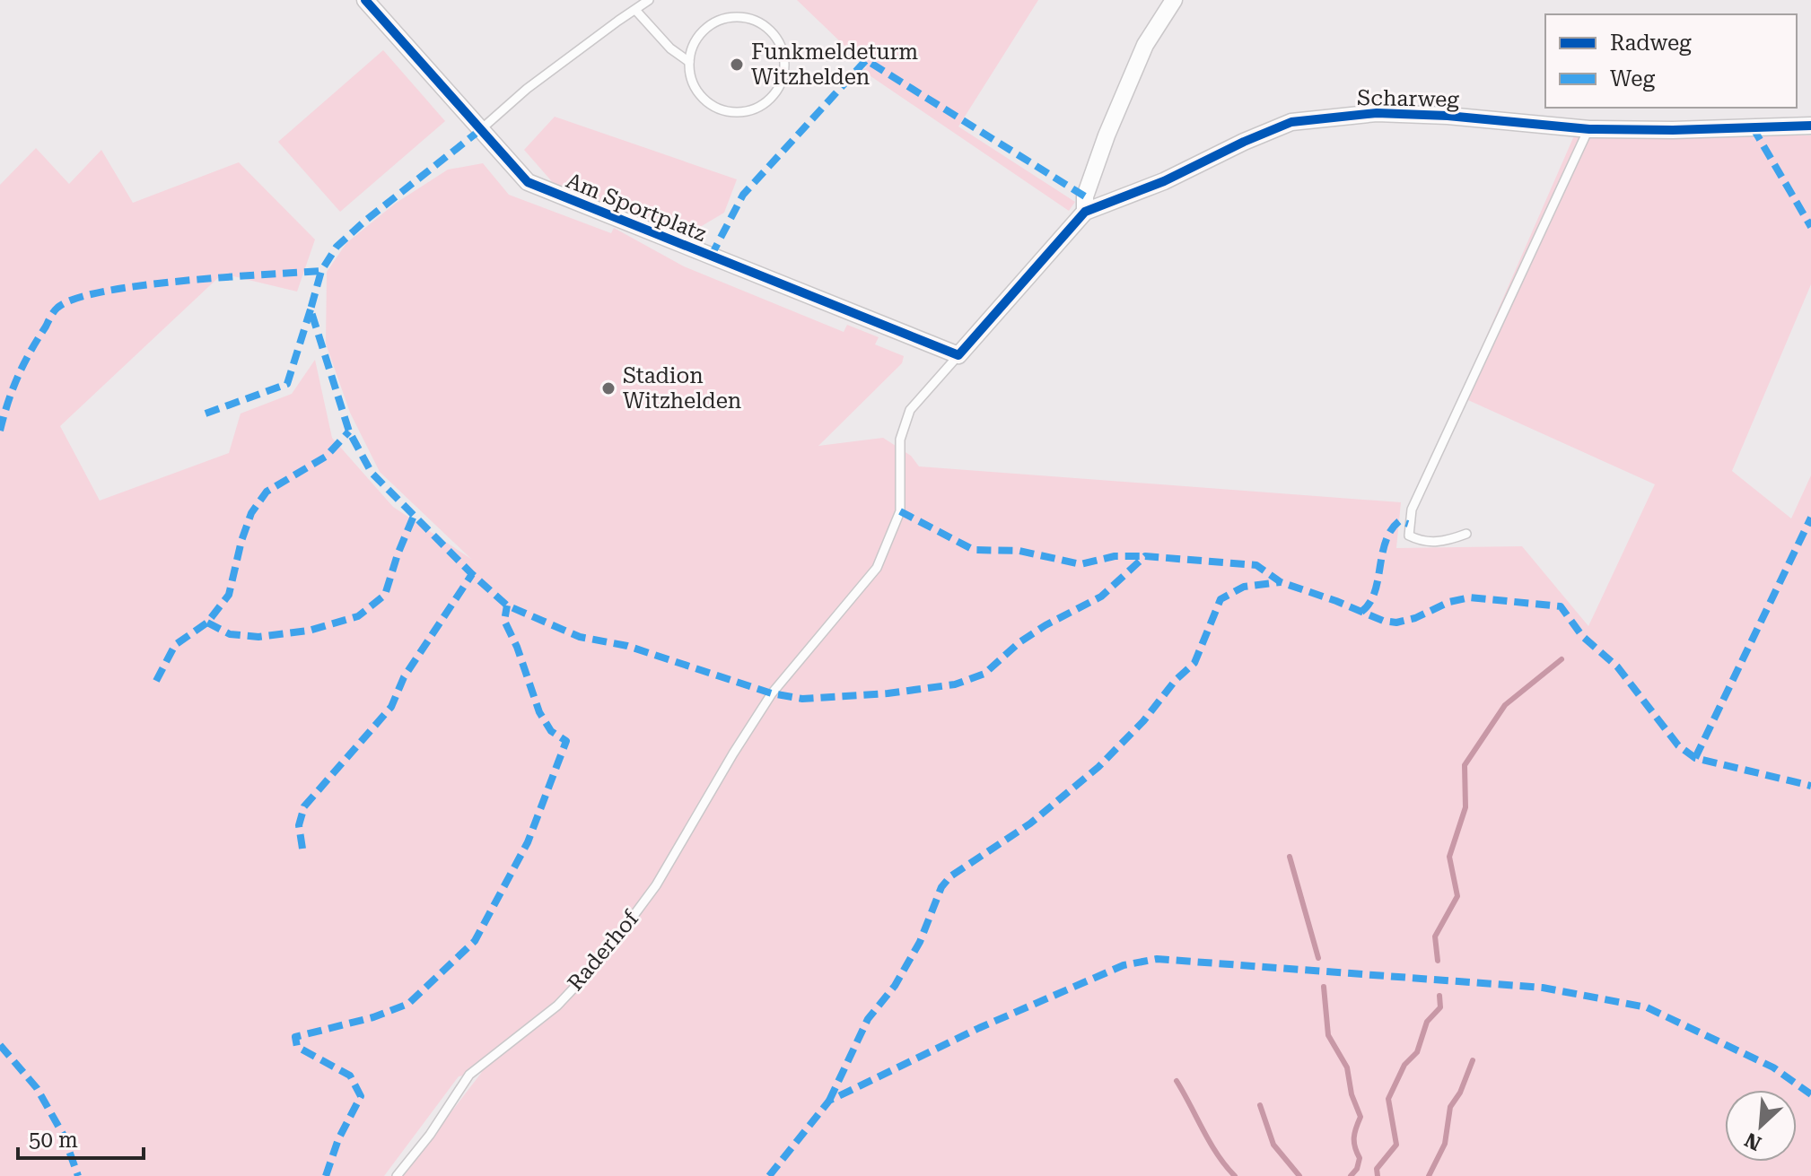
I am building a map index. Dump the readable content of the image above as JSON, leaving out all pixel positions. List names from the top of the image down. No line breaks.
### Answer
{"streets":{"street":["Scharweg","Am Sportplatz"],"lane":["Raderhof"]},"crossings":[["Scharweg","Am Sportplatz"],["Scharweg","Raderhof"],["Am Sportplatz","Raderhof"]],"places":["Funkmeldeturm Witzhelden","Stadion Witzhelden"],"legend":["Radweg","Weg"],"scale_bar":"50 m","north":"bottom left"}
